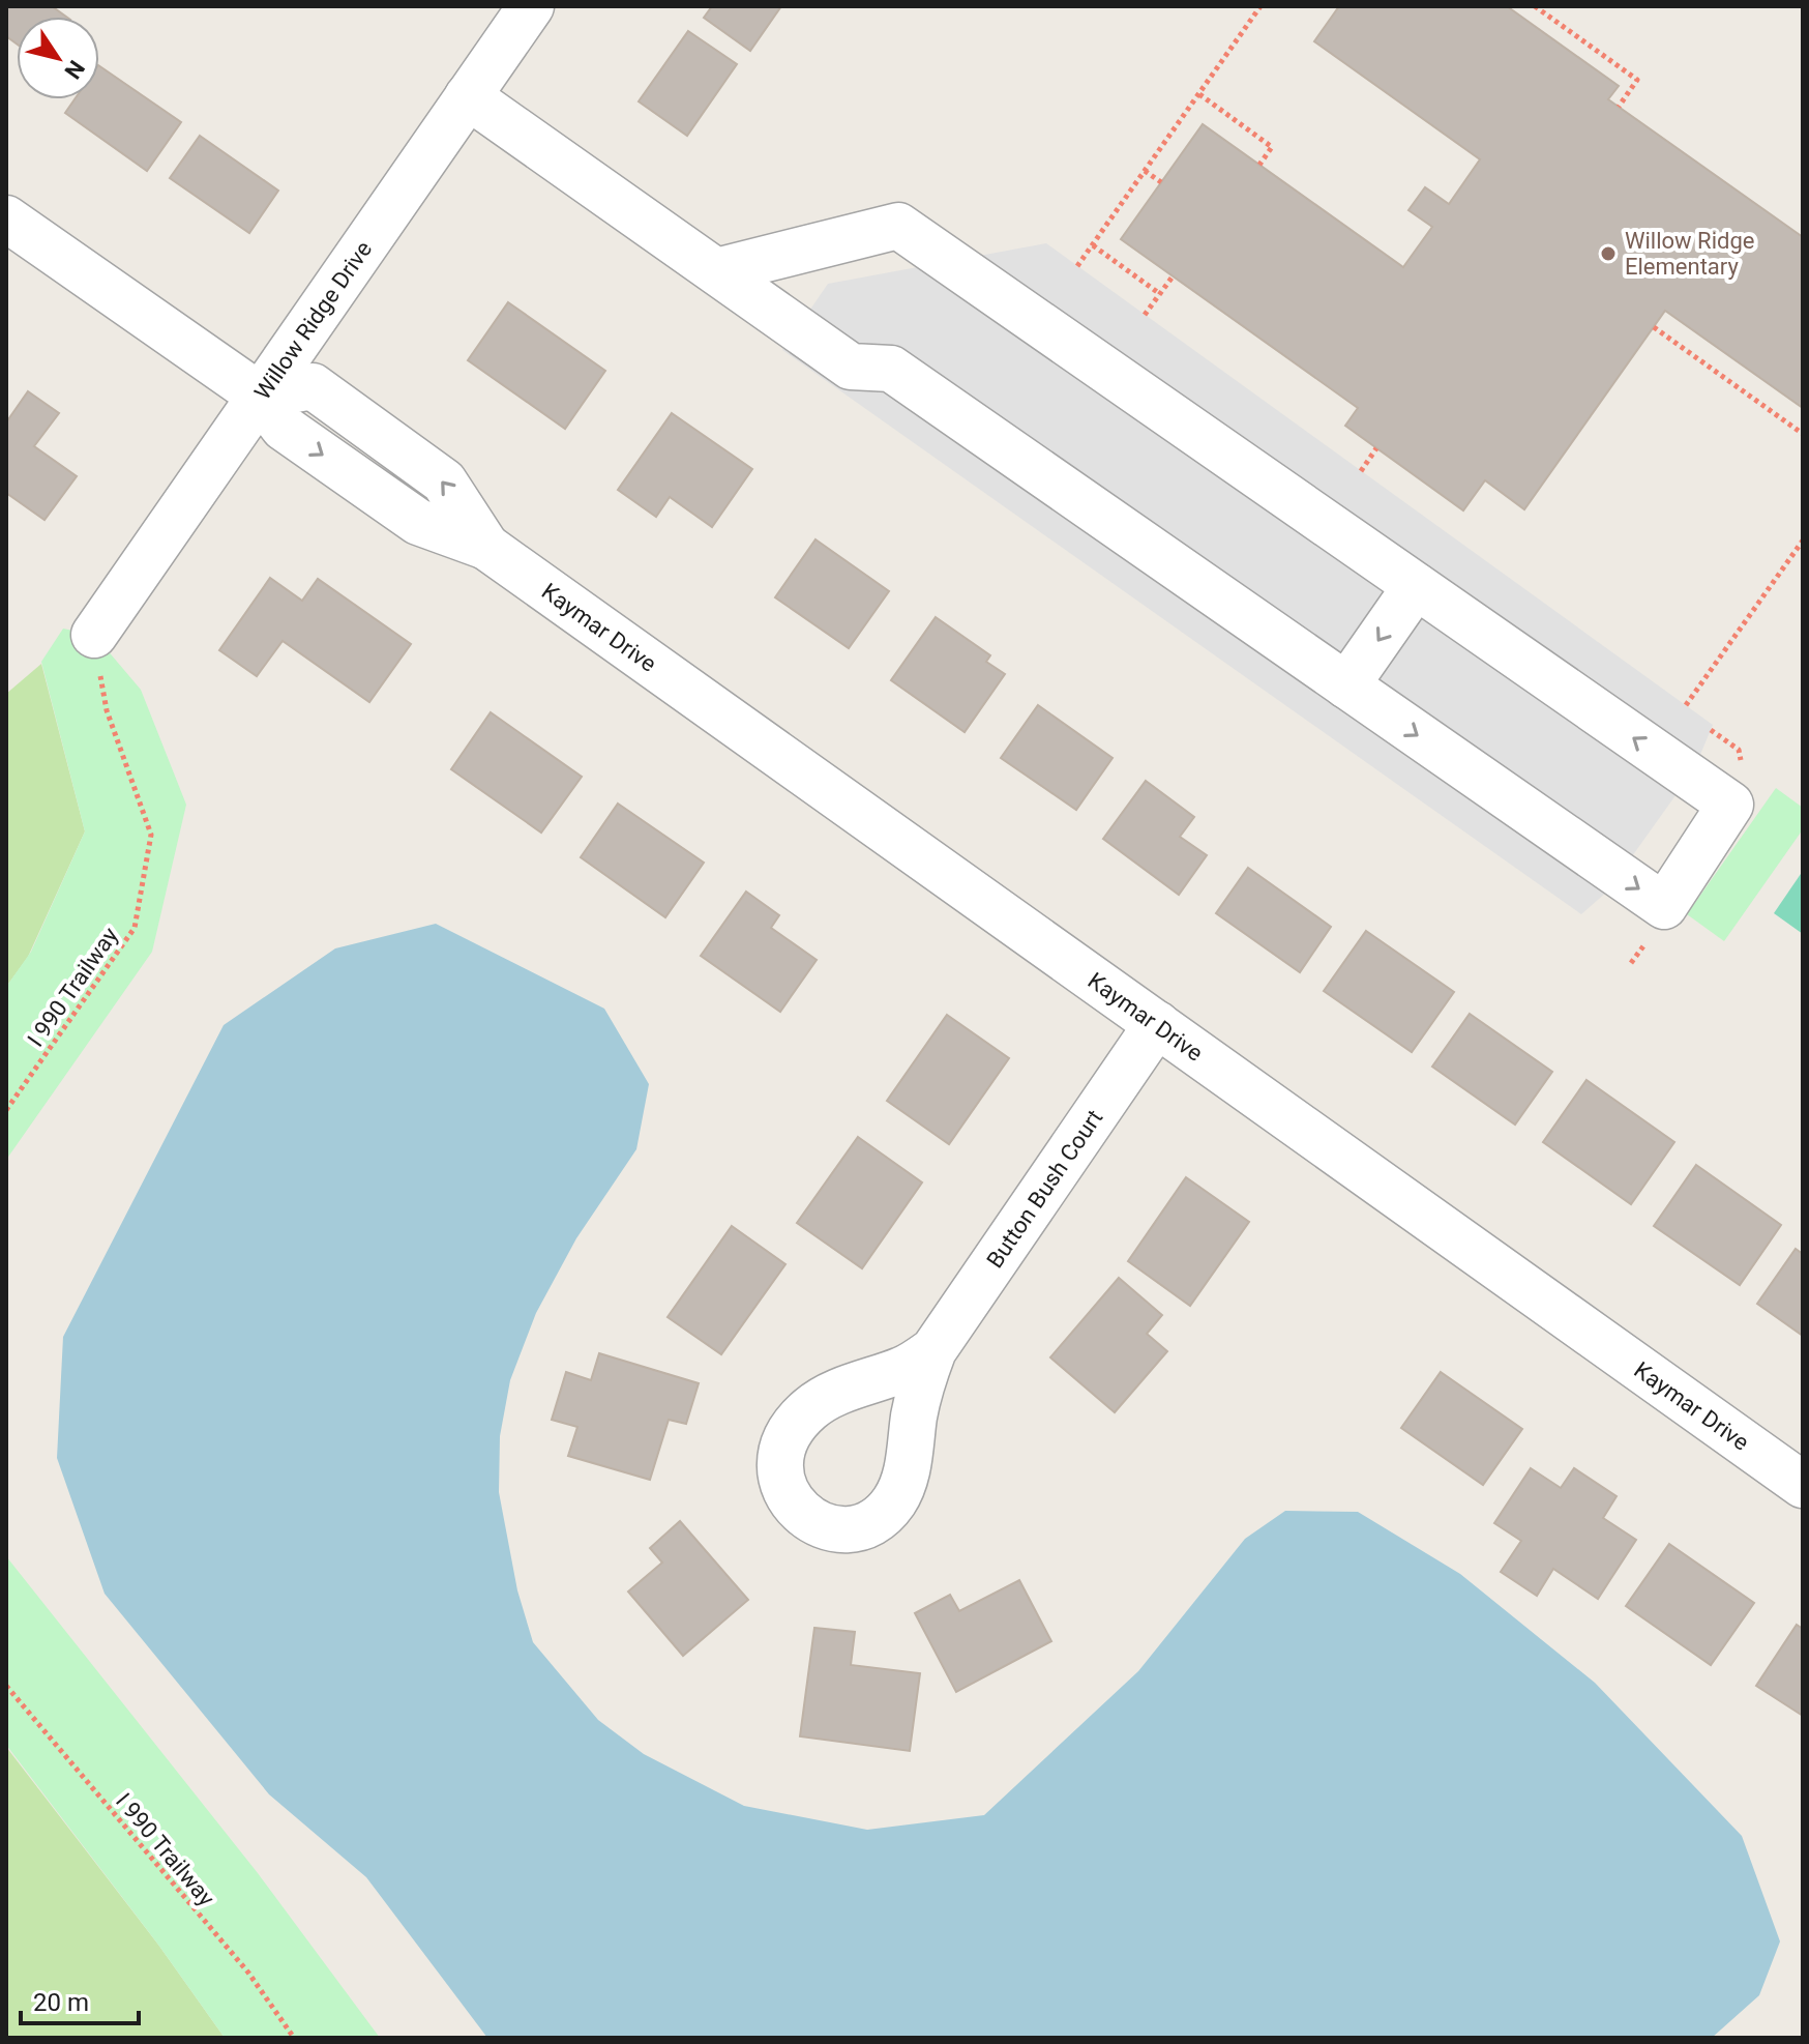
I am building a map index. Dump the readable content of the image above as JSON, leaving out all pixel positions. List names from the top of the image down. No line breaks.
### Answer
{"streets":{"street":["Willow Ridge Drive","Kaymar Drive","Button Bush Court"],"path":["I 990 Trailway"]},"crossings":[["Willow Ridge Drive","Kaymar Drive"],["Willow Ridge Drive","I 990 Trailway"],["Kaymar Drive","Button Bush Court"]],"places":["Willow Ridge Elementary"],"scale_bar":"20 m","north":"bottom right"}
